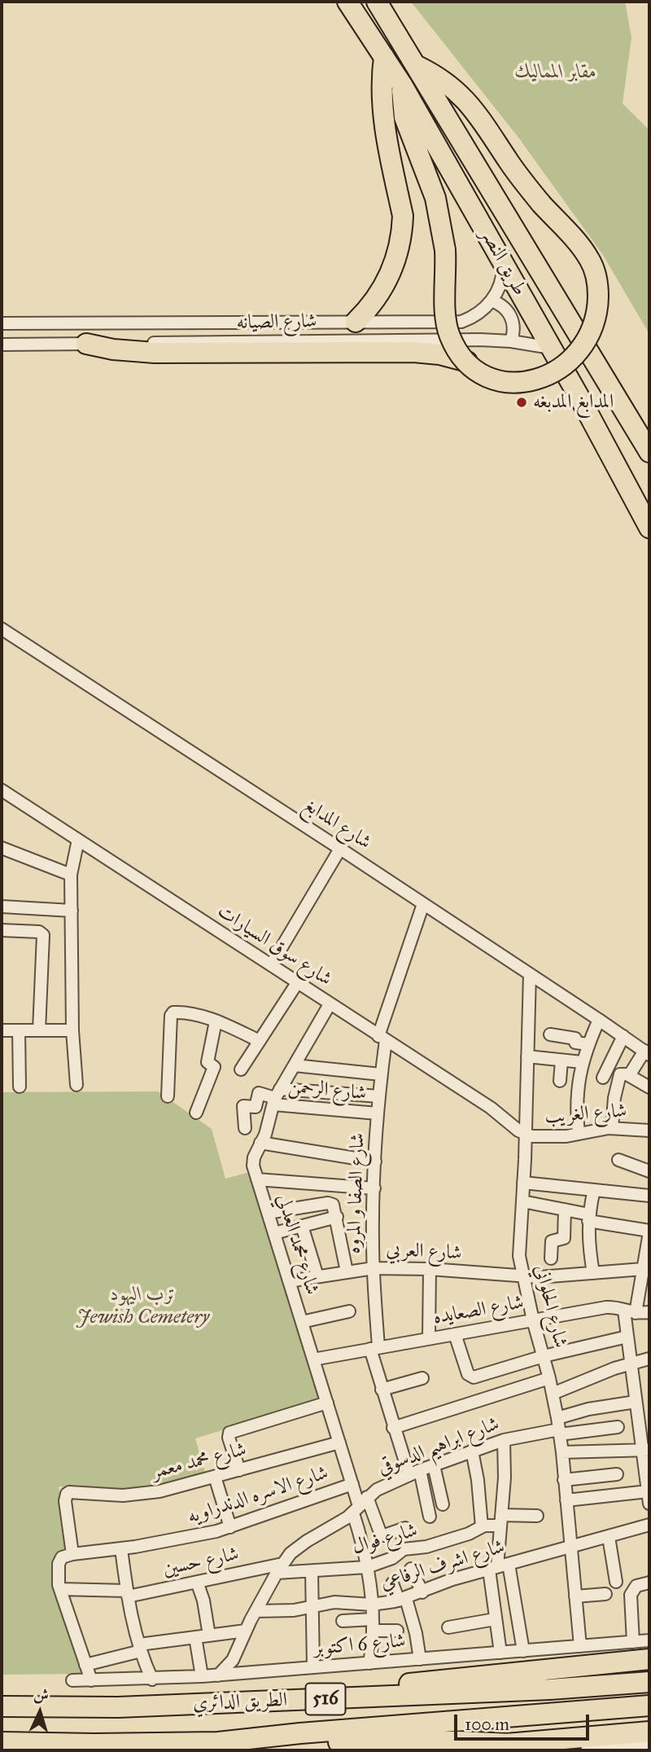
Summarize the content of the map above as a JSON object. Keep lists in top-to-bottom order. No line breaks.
{"streets":{"highway":["طريق النصر","516","الطريق الدائري"],"street":["شارع الصيانه","شارع المدابغ","شارع سوق السيارات","شارع الرحمن","شارع الغريب","شارع الصفا و المروه","شارع محمد العدلي","شارع العربي","شارع الحلواني","شارع الصعايده","شارع ابراهيم الدسوقي","شارع محمد معمر","شارع الاسره الدندراويه","شارع فوال","شارع حسين","شارع اشرف الرفاعي","شارع 6 اكتوبر"]},"crossings":[["طريق النصر","شارع الصيانه"],["شارع المدابغ","شارع الصفا و المروه"],["شارع المدابغ","شارع الحلواني"],["شارع سوق السيارات","شارع الغريب"],["شارع سوق السيارات","شارع الصفا و المروه"],["شارع سوق السيارات","شارع محمد العدلي"],["شارع سوق السيارات","شارع الحلواني"],["شارع الرحمن","شارع الصفا و المروه"],["شارع الرحمن","شارع محمد العدلي"],["شارع الغريب","شارع الحلواني"],["شارع الصفا و المروه","شارع العربي"],["شارع الصفا و المروه","شارع الصعايده"],["شارع الصفا و المروه","شارع ابراهيم الدسوقي"],["شارع محمد العدلي","شارع العربي"],["شارع محمد العدلي","شارع الصعايده"],["شارع محمد العدلي","شارع ابراهيم الدسوقي"],["شارع محمد العدلي","شارع محمد معمر"],["شارع محمد العدلي","شارع الاسره الدندراويه"],["شارع العربي","شارع الحلواني"],["شارع الحلواني","شارع الصعايده"],["شارع الحلواني","شارع ابراهيم الدسوقي"],["شارع الحلواني","شارع اشرف الرفاعي"],["شارع الحلواني","شارع 6 اكتوبر"],["شارع ابراهيم الدسوقي","شارع فوال"],["شارع ابراهيم الدسوقي","شارع حسين"],["شارع ابراهيم الدسوقي","شارع اشرف الرفاعي"],["شارع ابراهيم الدسوقي","شارع 6 اكتوبر"],["شارع محمد معمر","شارع الاسره الدندراويه"],["شارع فوال","شارع حسين"]],"parks":["مقابر المماليك","ترب اليهود Jewish Cemetery"],"places":["المدابغ المدبغه"],"scale_bar":"100 m","north":"top"}
